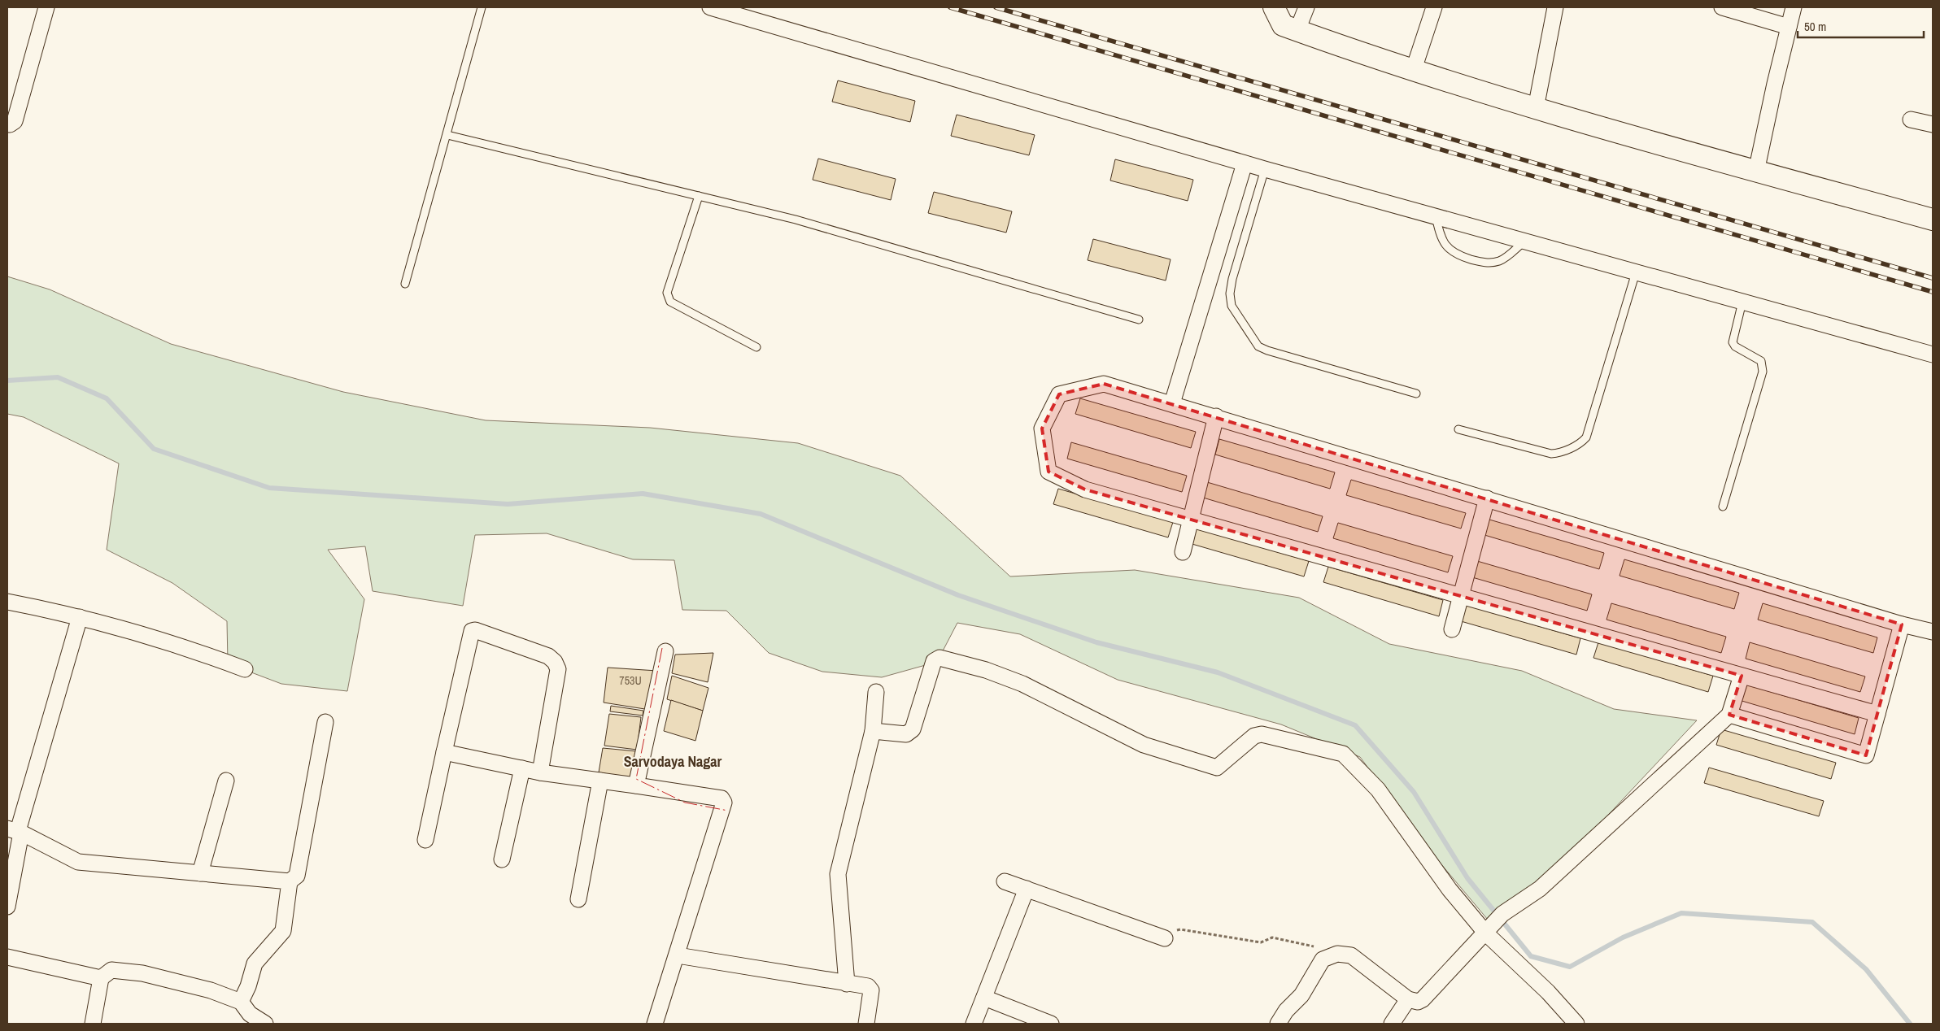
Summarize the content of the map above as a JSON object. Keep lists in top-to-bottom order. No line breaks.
{"districts":["Sarvodaya Nagar"],"house_numbers":["753U"],"scale_bar":"50 m"}
